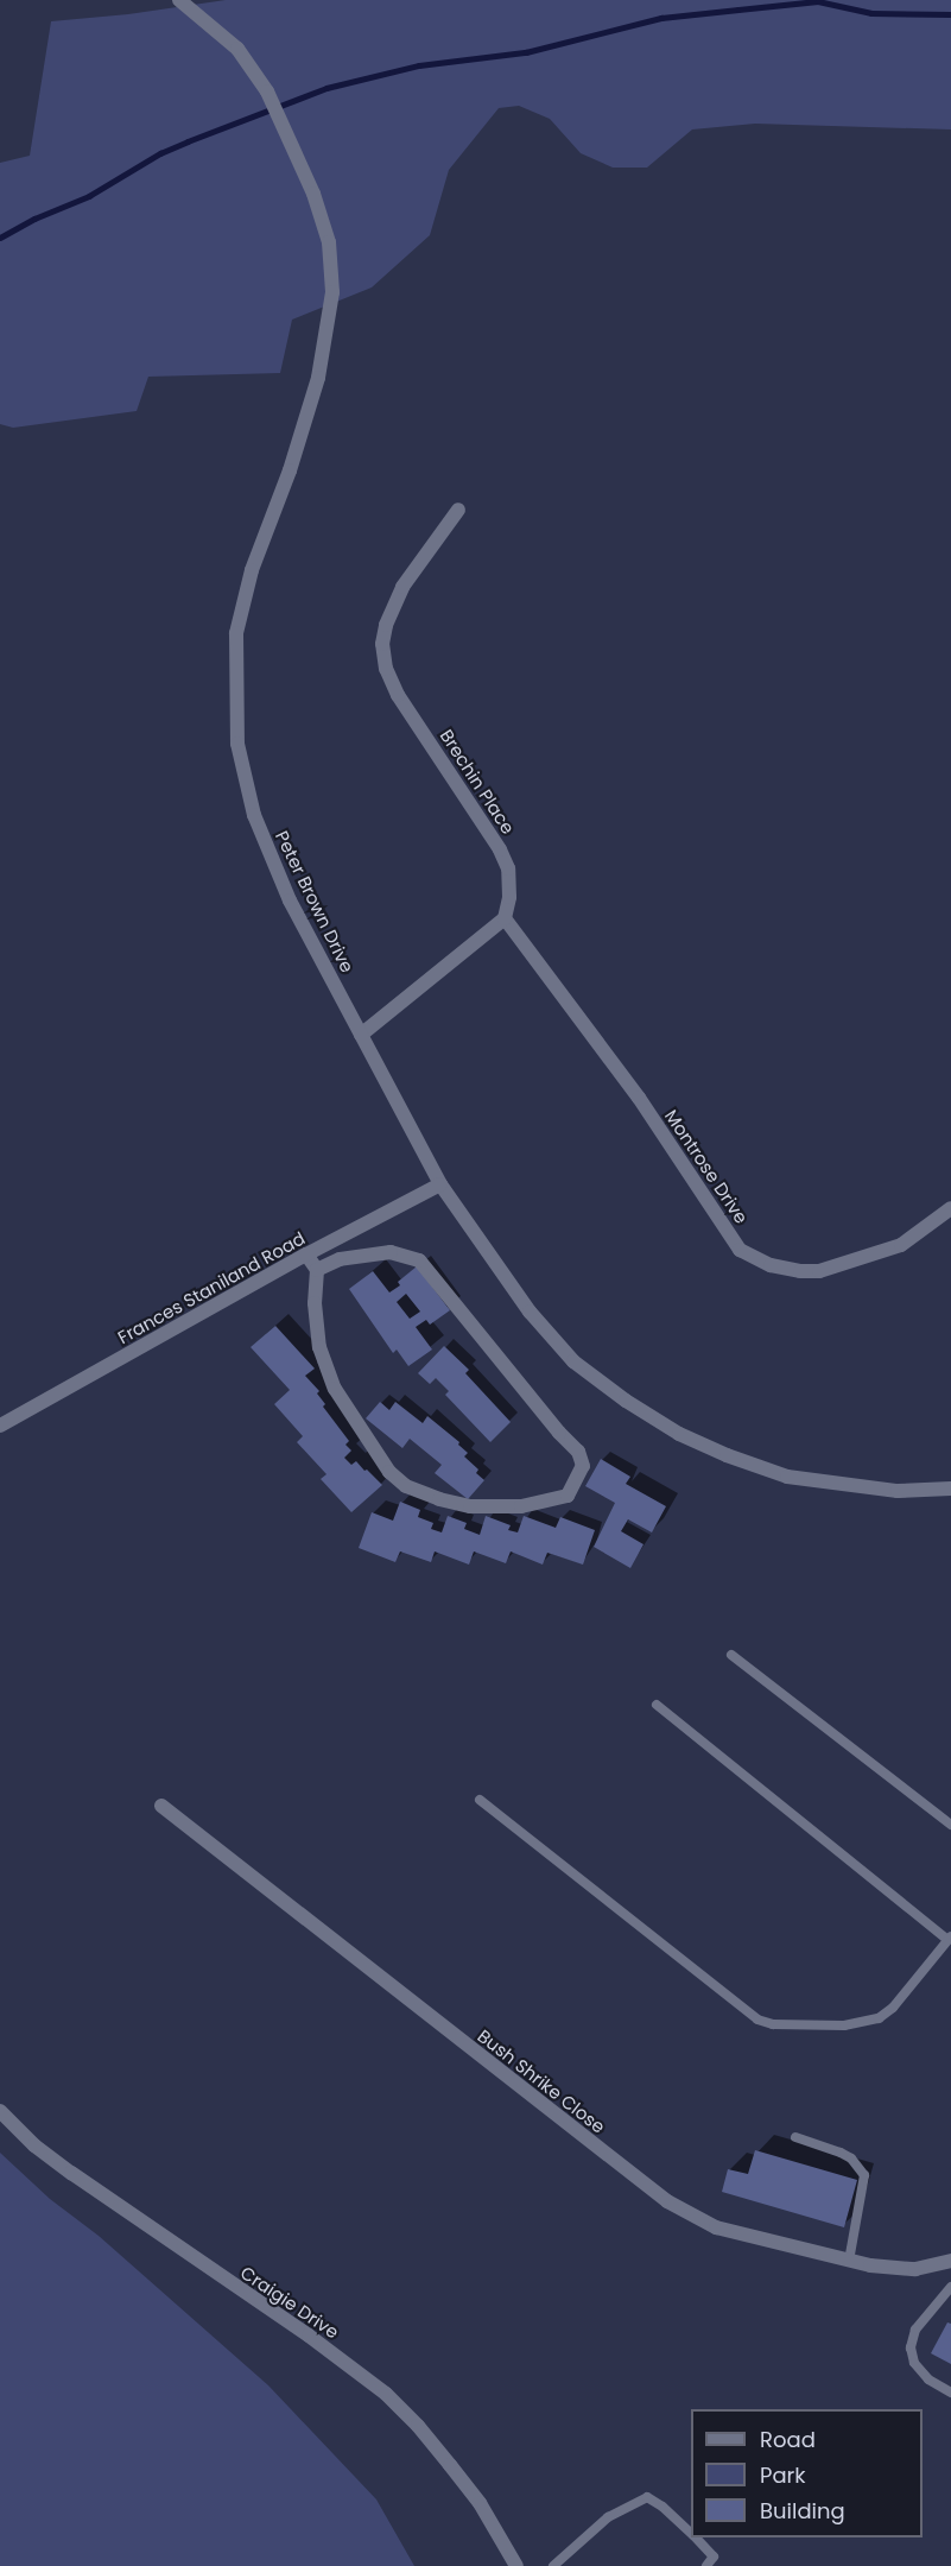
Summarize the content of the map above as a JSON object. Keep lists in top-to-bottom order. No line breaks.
{"streets":{"street":["Brechin Place","Peter Brown Drive","Montrose Drive","Frances Staniland Road","Bush Shrike Close","Craigie Drive"]},"crossings":[["Brechin Place","Montrose Drive"],["Peter Brown Drive","Frances Staniland Road"]],"legend":["Road","Park","Building"]}
